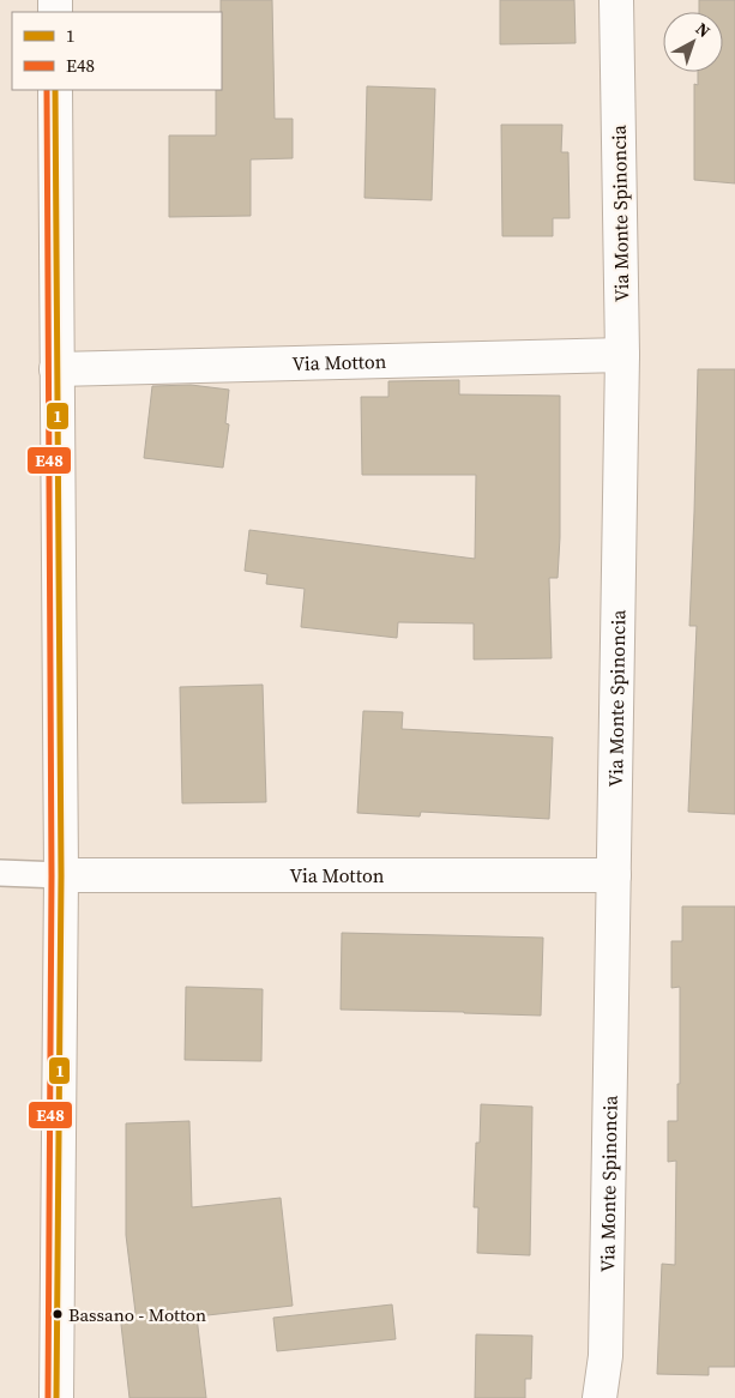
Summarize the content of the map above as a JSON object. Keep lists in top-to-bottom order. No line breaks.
{"streets":{"street":["Via Monte Spinoncia","Via Motton"]},"crossings":[["Via Monte Spinoncia","Via Motton"]],"places":["Bassano - Motton"],"lines":["transit line 1","transit line E48"],"legend":["1","E48"],"north":"top right"}
